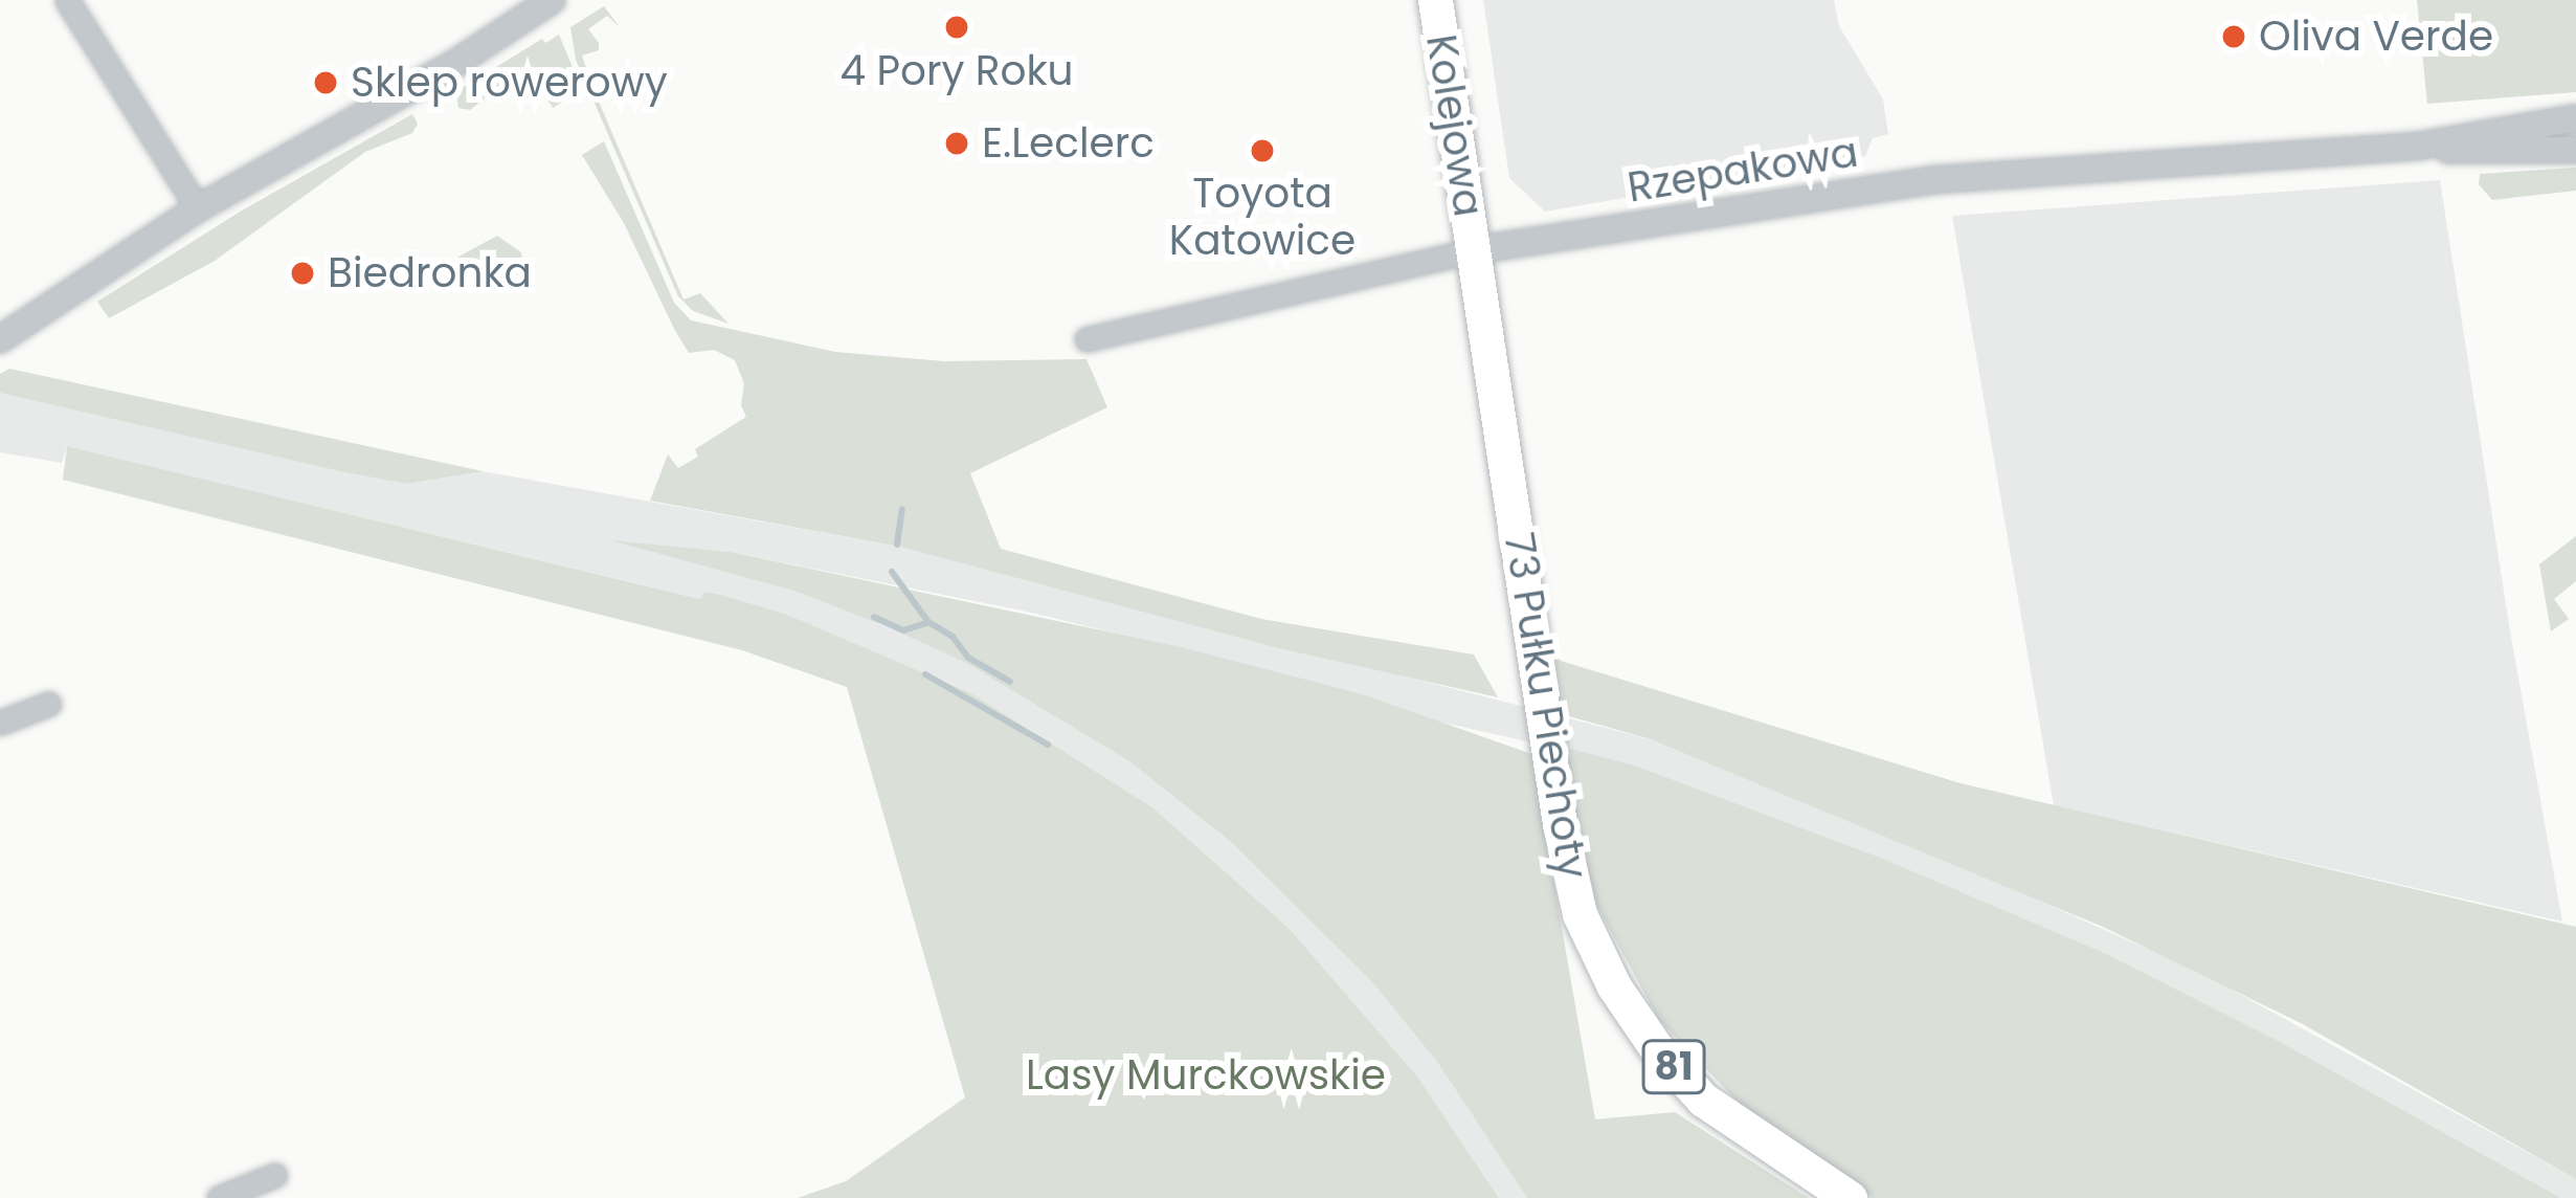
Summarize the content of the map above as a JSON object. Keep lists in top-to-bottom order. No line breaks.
{"streets":{"main road":["Kolejowa","73 Pułku Piechoty","81"],"street":["Rzepakowa"]},"crossings":[["Kolejowa","Rzepakowa"],["Kolejowa","73 Pułku Piechoty"],["Rzepakowa","73 Pułku Piechoty"]],"parks":["Lasy Murckowskie"],"places":["4 Pory Roku","Oliva Verde","Sklep rowerowy","E.Leclerc","Toyota Katowice","Biedronka"]}
